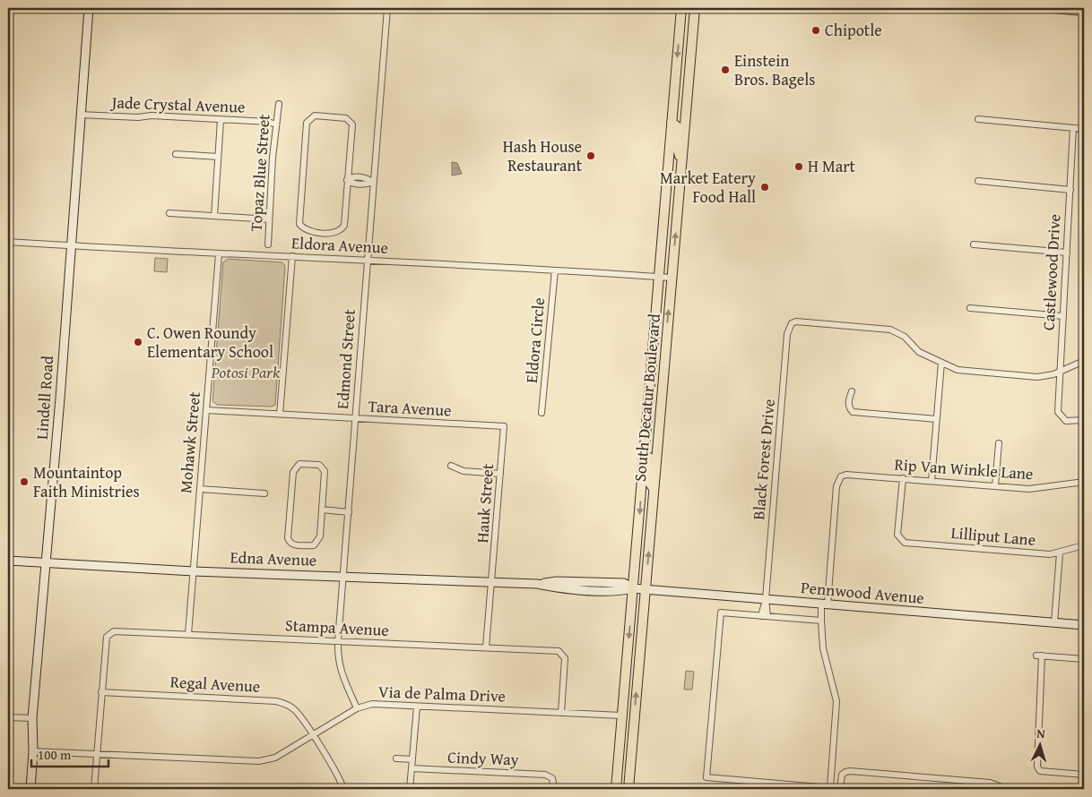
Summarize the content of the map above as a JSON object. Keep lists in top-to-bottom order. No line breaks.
{"streets":{"main road":["South Decatur Boulevard"],"street":["Jade Crystal Avenue","Topaz Blue Street","Eldora Avenue","Castlewood Drive","Eldora Circle","Edmond Street","Lindell Road","Tara Avenue","Mohawk Street","Black Forest Drive","Rip Van Winkle Lane","Hauk Street","Lilliput Lane","Edna Avenue","Pennwood Avenue","Stampa Avenue","Regal Avenue","Via de Palma Drive","Cindy Way"]},"crossings":[["Jade Crystal Avenue","Topaz Blue Street"],["Jade Crystal Avenue","Lindell Road"],["Eldora Avenue","Eldora Circle"],["Eldora Avenue","Edmond Street"],["Eldora Avenue","Lindell Road"],["Eldora Avenue","South Decatur Boulevard"],["Eldora Avenue","Mohawk Street"],["Edmond Street","Tara Avenue"],["Edmond Street","Edna Avenue"],["Edmond Street","Stampa Avenue"],["Edmond Street","Via de Palma Drive"],["Lindell Road","Edna Avenue"],["Lindell Road","Via de Palma Drive"],["South Decatur Boulevard","Edna Avenue"],["South Decatur Boulevard","Pennwood Avenue"],["South Decatur Boulevard","Via de Palma Drive"],["Tara Avenue","Mohawk Street"],["Tara Avenue","Hauk Street"],["Mohawk Street","Edna Avenue"],["Mohawk Street","Stampa Avenue"],["Black Forest Drive","Pennwood Avenue"],["Rip Van Winkle Lane","Lilliput Lane"],["Rip Van Winkle Lane","Pennwood Avenue"],["Hauk Street","Edna Avenue"],["Hauk Street","Stampa Avenue"],["Edna Avenue","Pennwood Avenue"],["Stampa Avenue","Regal Avenue"],["Stampa Avenue","Via de Palma Drive"],["Regal Avenue","Via de Palma Drive"]],"parks":["Potosi Park"],"places":["Chipotle","Einstein Bros. Bagels","Hash House Restaurant","H Mart","Market Eatery Food Hall","C. Owen Roundy Elementary School","Mountaintop Faith Ministries"],"scale_bar":"100 m","north":"top"}
